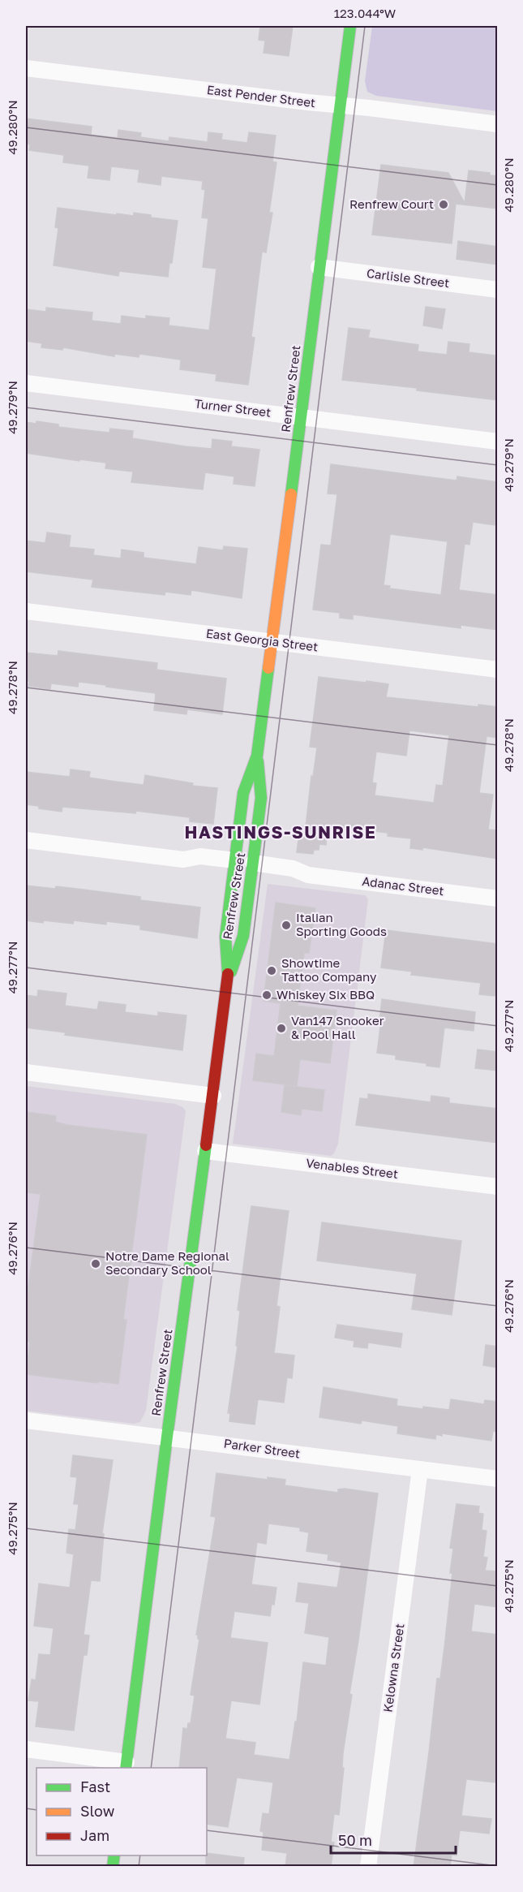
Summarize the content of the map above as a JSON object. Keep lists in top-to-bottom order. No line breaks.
{"streets":{"street":["East Pender Street","Carlisle Street","Renfrew Street","Turner Street","East Georgia Street","Adanac Street","Venables Street","Parker Street","Kelowna Street"]},"crossings":[["East Pender Street","Renfrew Street"],["Carlisle Street","Renfrew Street"],["Renfrew Street","Turner Street"],["Renfrew Street","East Georgia Street"],["Renfrew Street","Adanac Street"],["Renfrew Street","Venables Street"],["Renfrew Street","Parker Street"],["Parker Street","Kelowna Street"]],"districts":["HASTINGS-SUNRISE"],"places":["Renfrew Court","Italian Sporting Goods","Showtime Tattoo Company","Whiskey Six BBQ","Van147 Snooker & Pool Hall","Notre Dame Regional Secondary School"],"legend":["Fast","Slow","Jam"],"scale_bar":"50 m","coordinates":["123.044°W","49.280°N","49.279°N","49.278°N","49.277°N","49.276°N","49.275°N"]}
